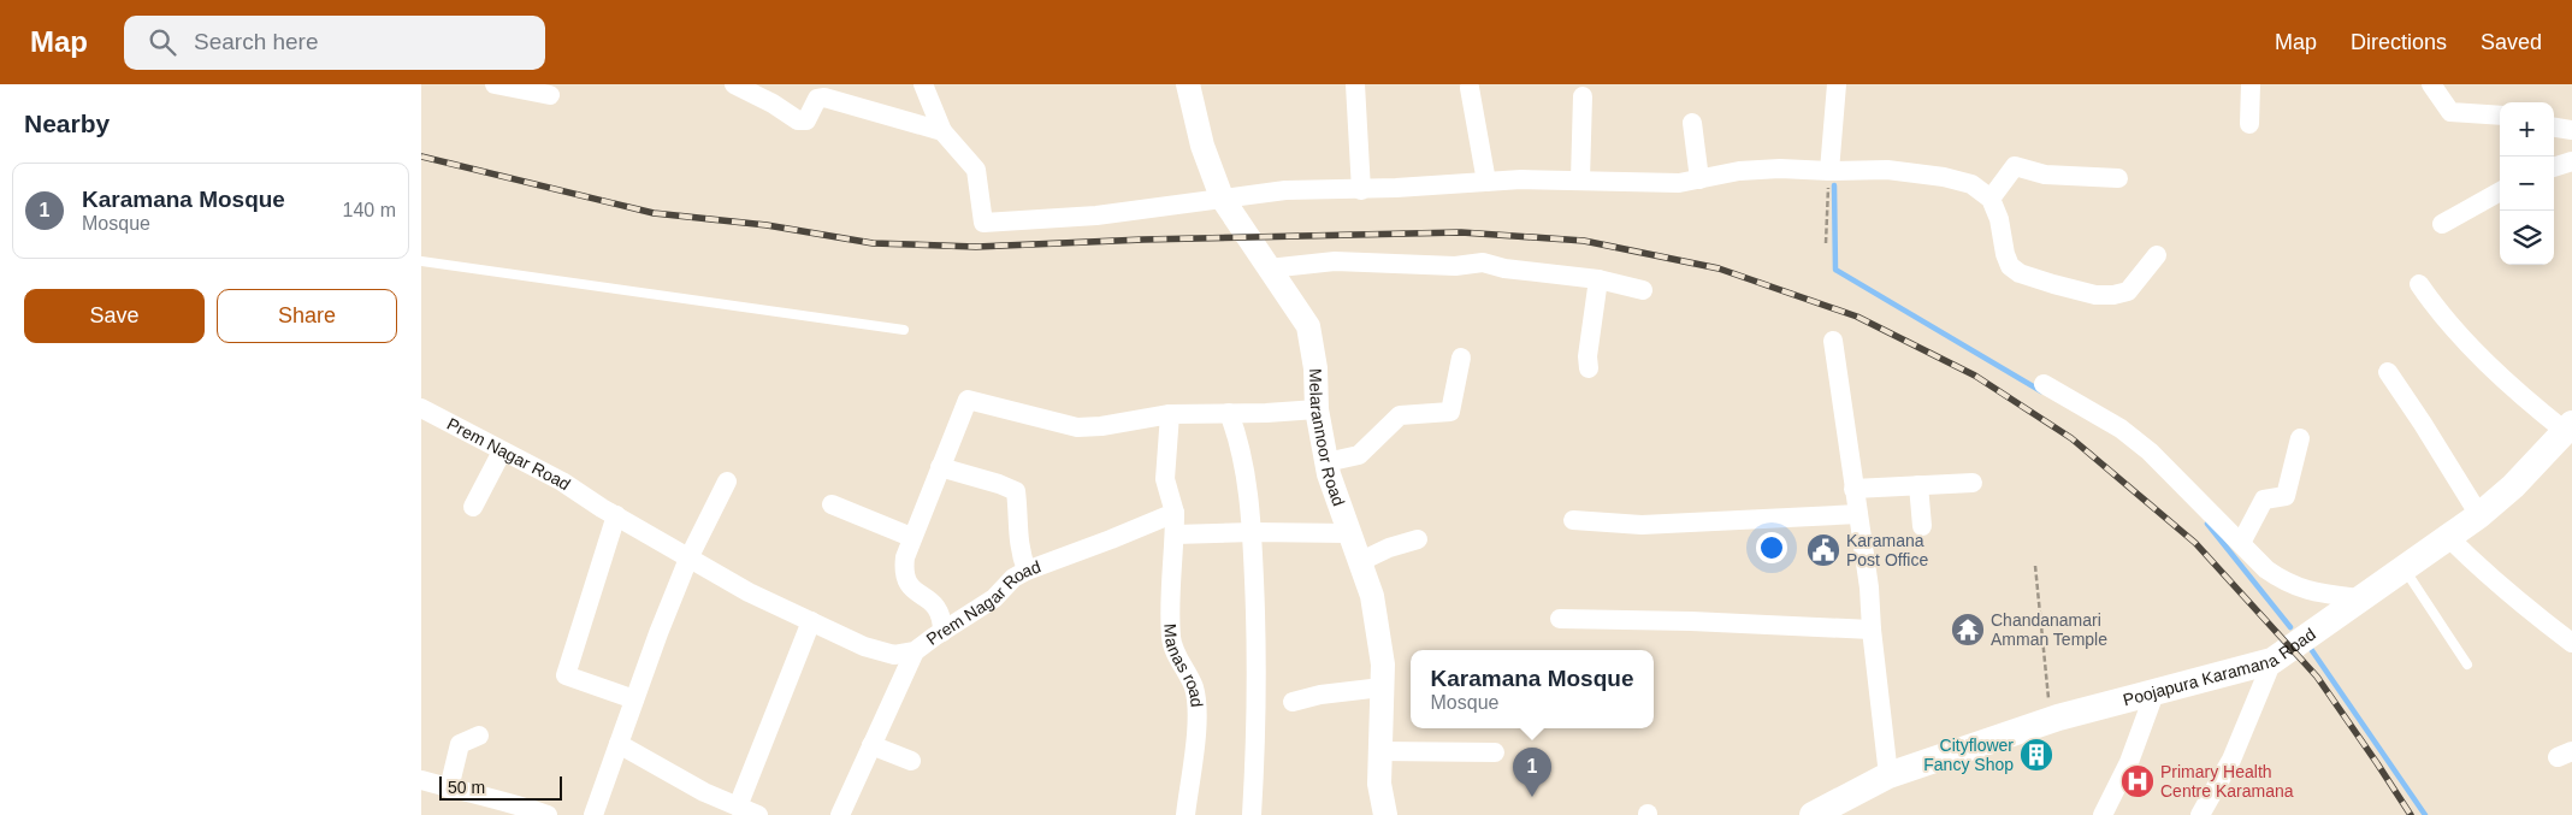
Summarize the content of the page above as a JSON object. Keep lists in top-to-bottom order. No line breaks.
{"streets":{"main road":["Poojapura Karamana Road"],"street":["Melarannoor Road","Prem Nagar Road","Manas road"]},"crossings":[["Prem Nagar Road","Manas road"]],"places":{"public building":["Karamana Post Office"],"temple":["Chandanamari Amman Temple"],"building":["Cityflower Fancy Shop"],"hospital":["Primary Health Centre Karamana"]},"scale_bar":"50 m","page":{"header":"Map","search":"Search here","nav":["Map","Directions","Saved"],"heading":"Nearby","map_buttons":["+","−"],"list":[{"mark":"1","name":"Karamana Mosque","note":"Mosque","value":"140 m"}],"buttons":["Save","Share"],"popup":["Karamana Mosque","Mosque"],"pins":"1","scale":"50 m"}}
